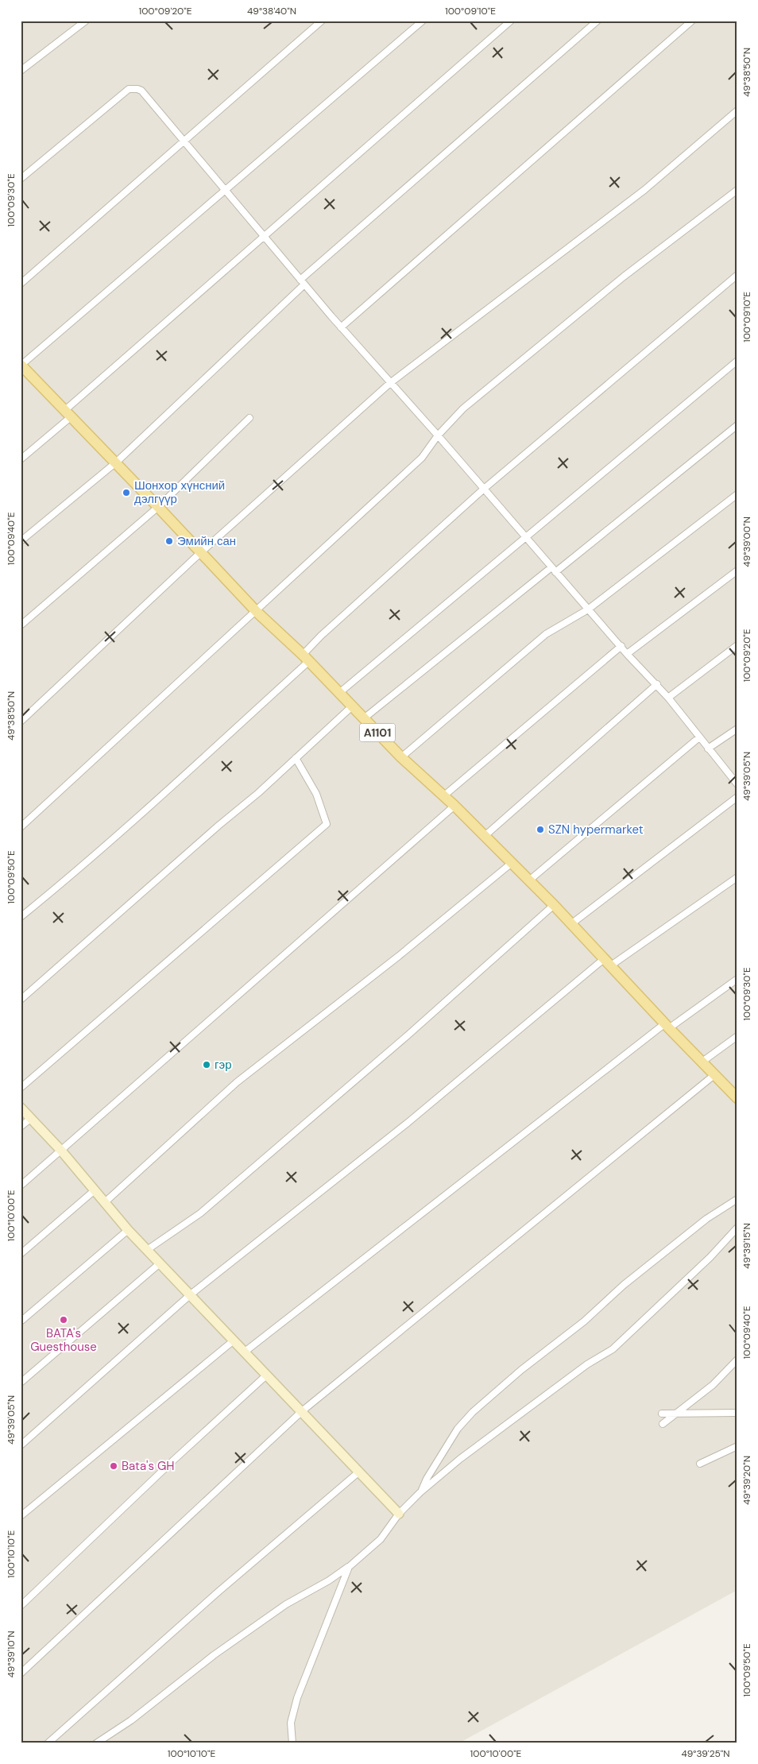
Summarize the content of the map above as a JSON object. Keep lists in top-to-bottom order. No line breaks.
{"streets":{"main road":["A1101"]},"places":["Шонхор хүнсний дэлгүүр","Эмийн сан","SZN hypermarket","гэр","BATA's Guesthouse","Bata's GH"],"coordinates":["100°09'20\"E","49°38'40\"N","100°09'10\"E","49°38'50\"N","100°09'30\"E","100°09'40\"E","49°39'00\"N","49°39'05\"N","100°09'50\"E","100°10'00\"E","49°39'15\"N","49°39'20\"N","100°10'10\"E","49°39'10\"N","49°39'25\"N"]}
